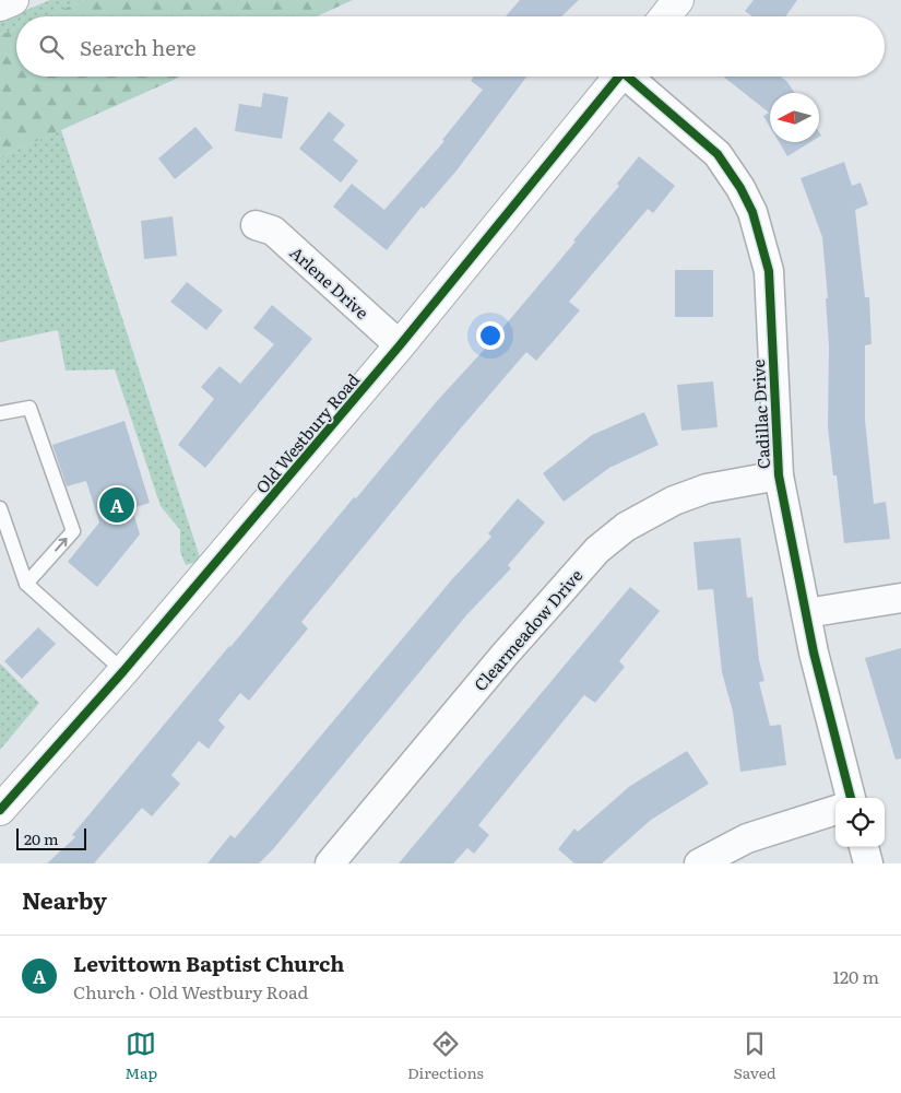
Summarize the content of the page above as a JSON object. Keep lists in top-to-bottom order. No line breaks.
{"streets":{"main road":["Old Westbury Road"],"street":["Arlene Drive","Cadillac Drive","Clearmeadow Drive"]},"crossings":[["Arlene Drive","Old Westbury Road"],["Cadillac Drive","Clearmeadow Drive"]],"scale_bar":"20 m","north":"left","page":{"search":"Search here","pins":"A","scale":"20 m","heading":"Nearby","list":[{"mark":"A","name":"Levittown Baptist Church","note":"Church · Old Westbury Road","value":"120 m"}],"nav":["Map","Directions","Saved"]}}
